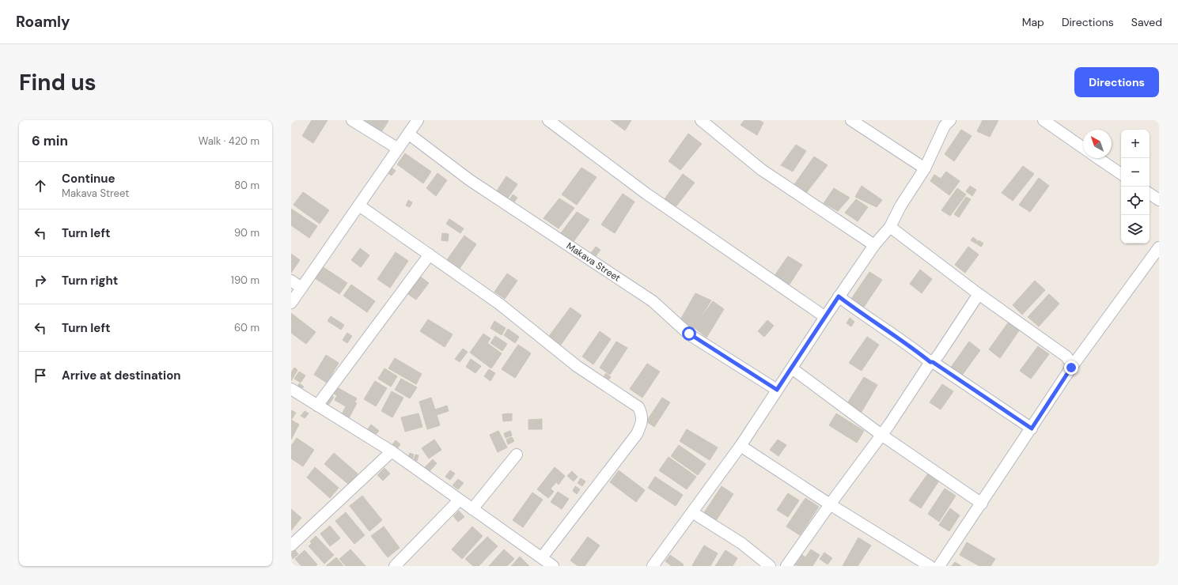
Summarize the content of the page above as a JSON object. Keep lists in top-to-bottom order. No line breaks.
{"streets":{"street":["Makava Street"]},"north":"top left","page":{"header":"Roamly","nav":["Map","Directions","Saved"],"buttons":"Directions","title":"Find us","heading":["6 min","Walk · 420 m"],"map_buttons":["+","−"],"list":[["Continue","Makava Street","80 m"],["Turn left","90 m"],["Turn right","190 m"],["Turn left","60 m"],"Arrive at destination"]}}
